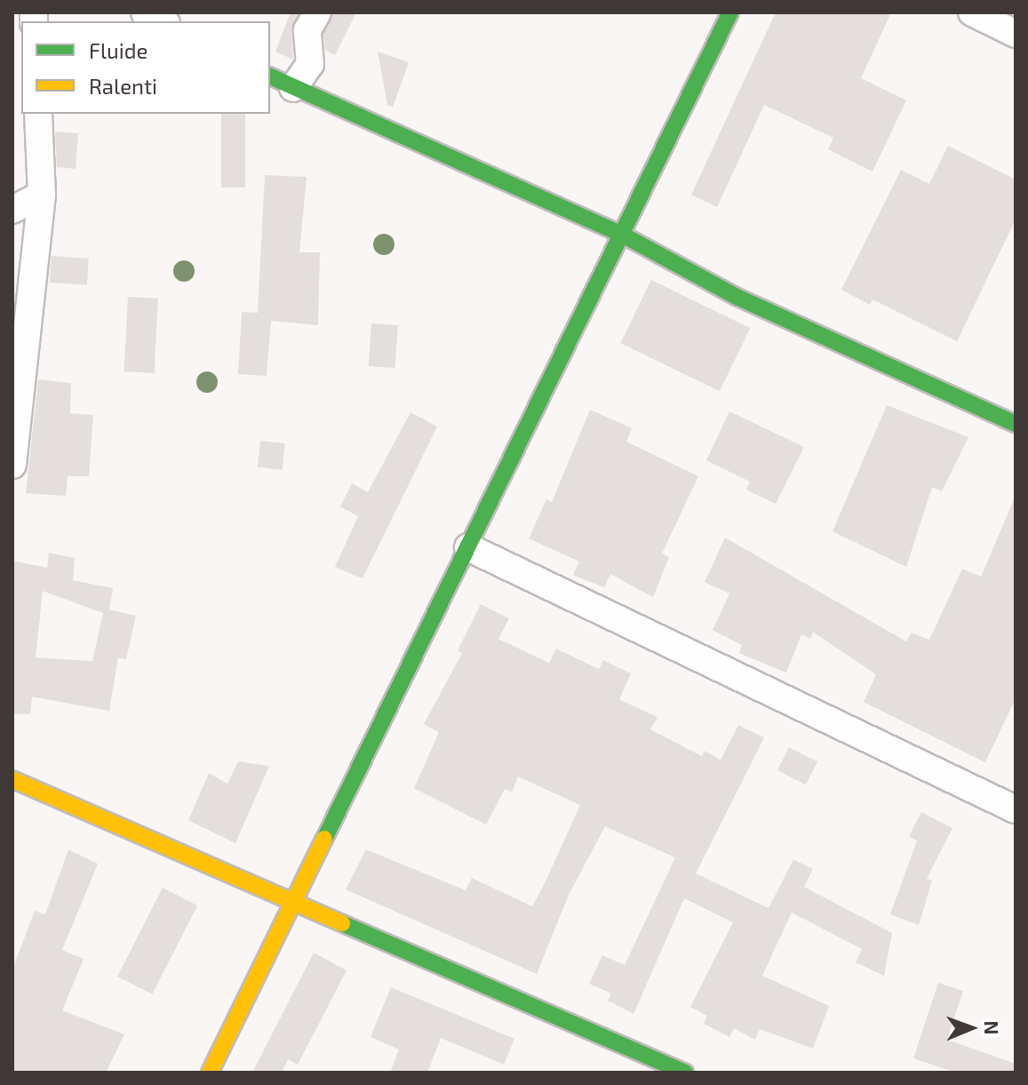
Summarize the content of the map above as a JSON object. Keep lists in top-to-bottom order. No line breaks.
{"legend":["Fluide","Ralenti"],"north":"right"}
